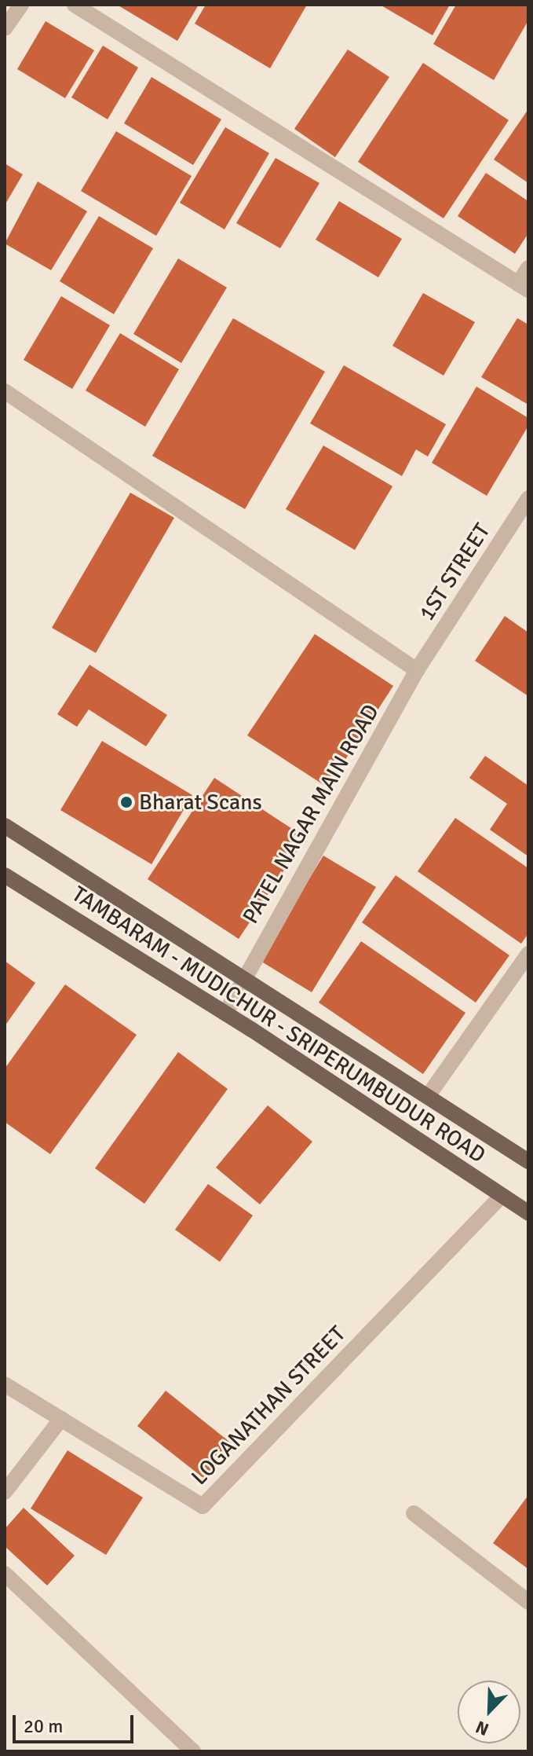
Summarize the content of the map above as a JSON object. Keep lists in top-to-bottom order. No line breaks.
{"streets":{"main road":["TAMBARAM - MUDICHUR - SRIPERUMBUDUR ROAD"],"street":["1ST STREET","PATEL NAGAR MAIN ROAD","LOGANATHAN STREET"]},"crossings":[["1ST STREET","PATEL NAGAR MAIN ROAD"],["PATEL NAGAR MAIN ROAD","TAMBARAM - MUDICHUR - SRIPERUMBUDUR ROAD"],["TAMBARAM - MUDICHUR - SRIPERUMBUDUR ROAD","LOGANATHAN STREET"]],"places":["Bharat Scans"],"scale_bar":"20 m","north":"bottom left"}
